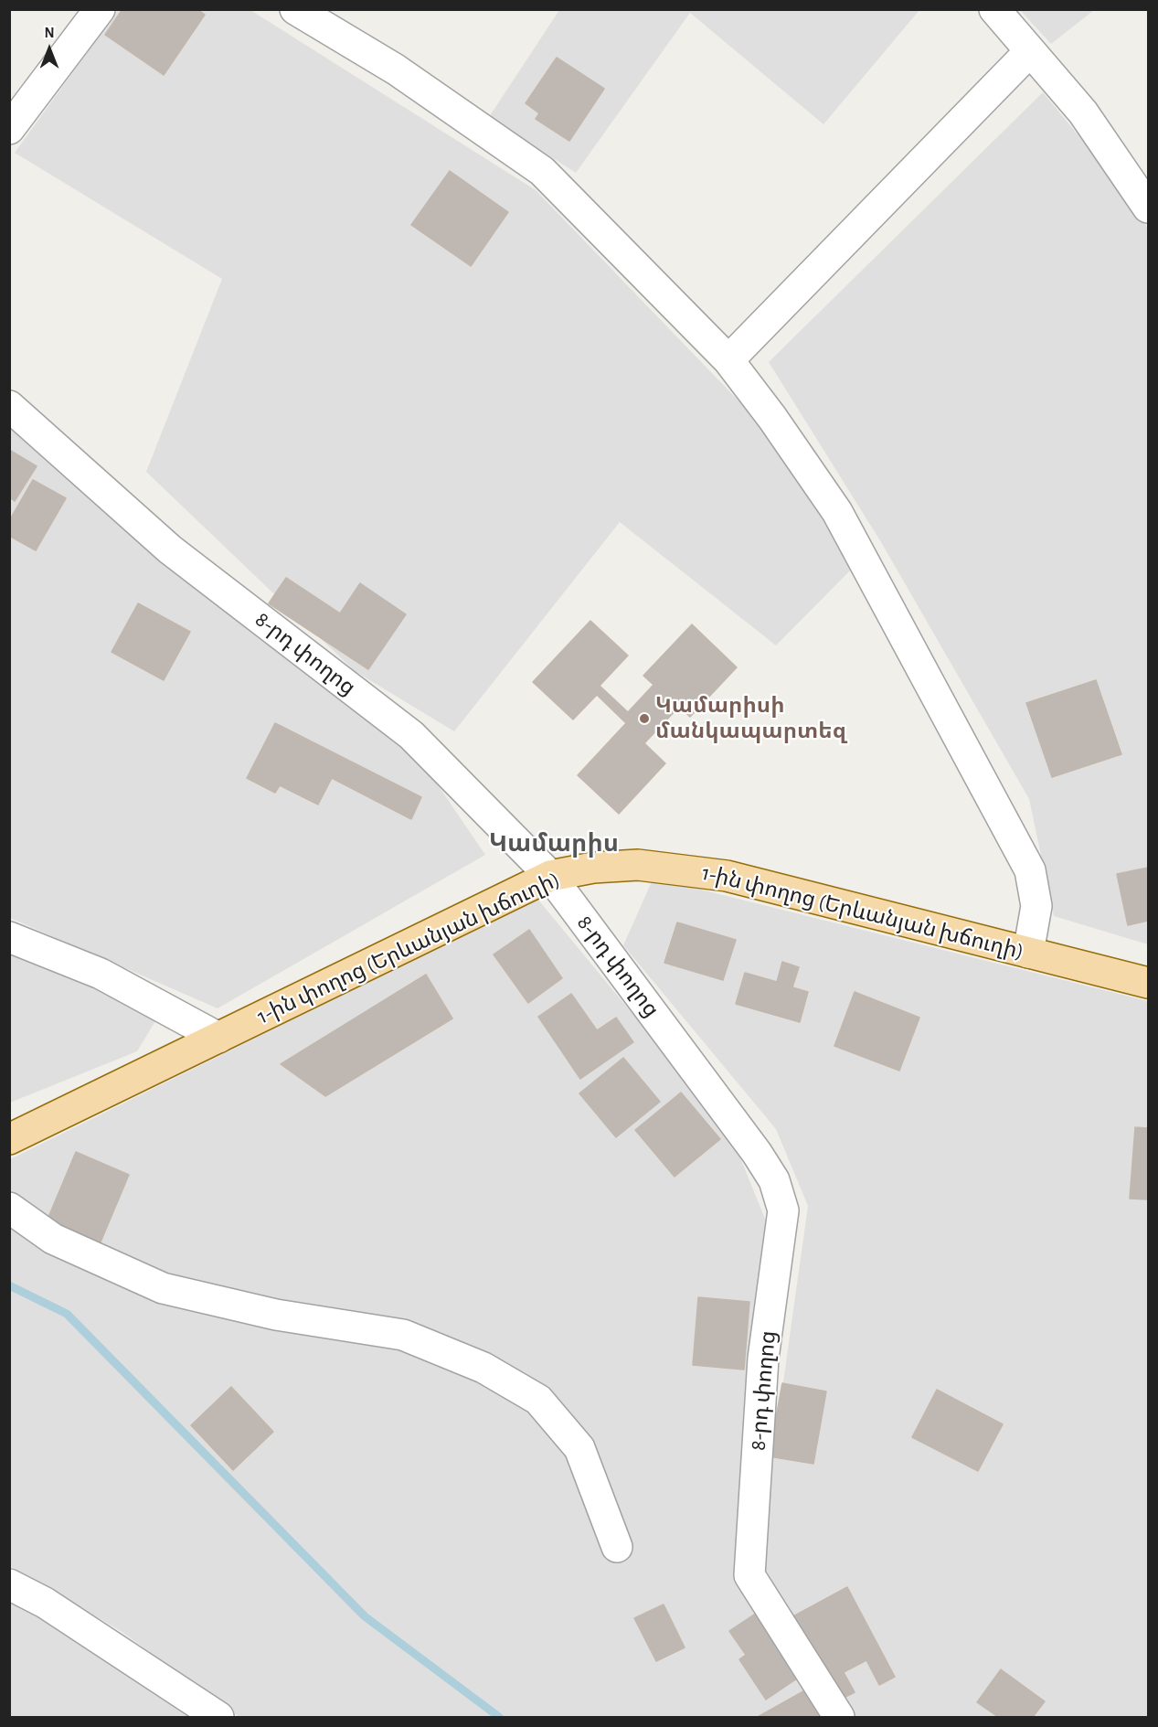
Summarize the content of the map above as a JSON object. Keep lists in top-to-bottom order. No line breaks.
{"streets":{"main road":["1-ին փողոց (Երևանյան խճուղի)"],"street":["8-րդ փողոց"]},"crossings":[["8-րդ փողոց","1-ին փողոց (Երևանյան խճուղի)"]],"districts":["Կամարիս"],"places":["Կամարիսի մանկապարտեզ"],"north":"top"}
